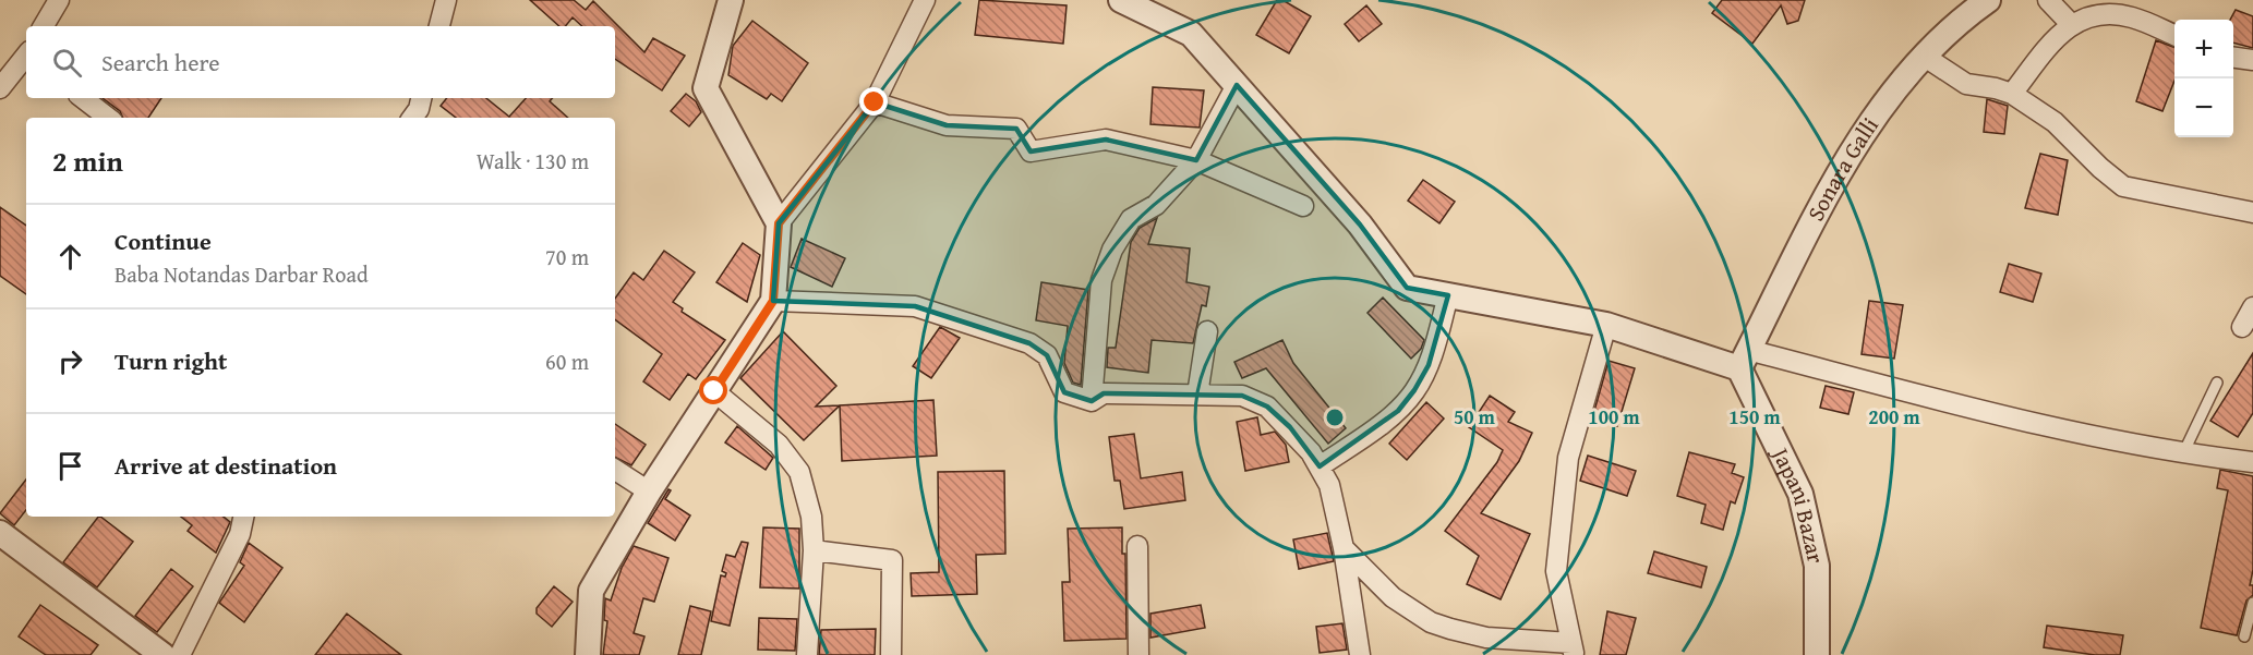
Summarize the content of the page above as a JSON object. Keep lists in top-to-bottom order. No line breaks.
{"streets":{"street":["Sonara Galli","Japani Bazar"]},"crossings":[["Sonara Galli","Japani Bazar"]],"page":{"map_buttons":["+","−"],"search":"Search here","heading":["2 min","Walk · 130 m"],"list":[["Continue","Baba Notandas Darbar Road","70 m"],["Turn right","60 m"],"Arrive at destination"]},"rings":["50 m","100 m","150 m","200 m"]}
